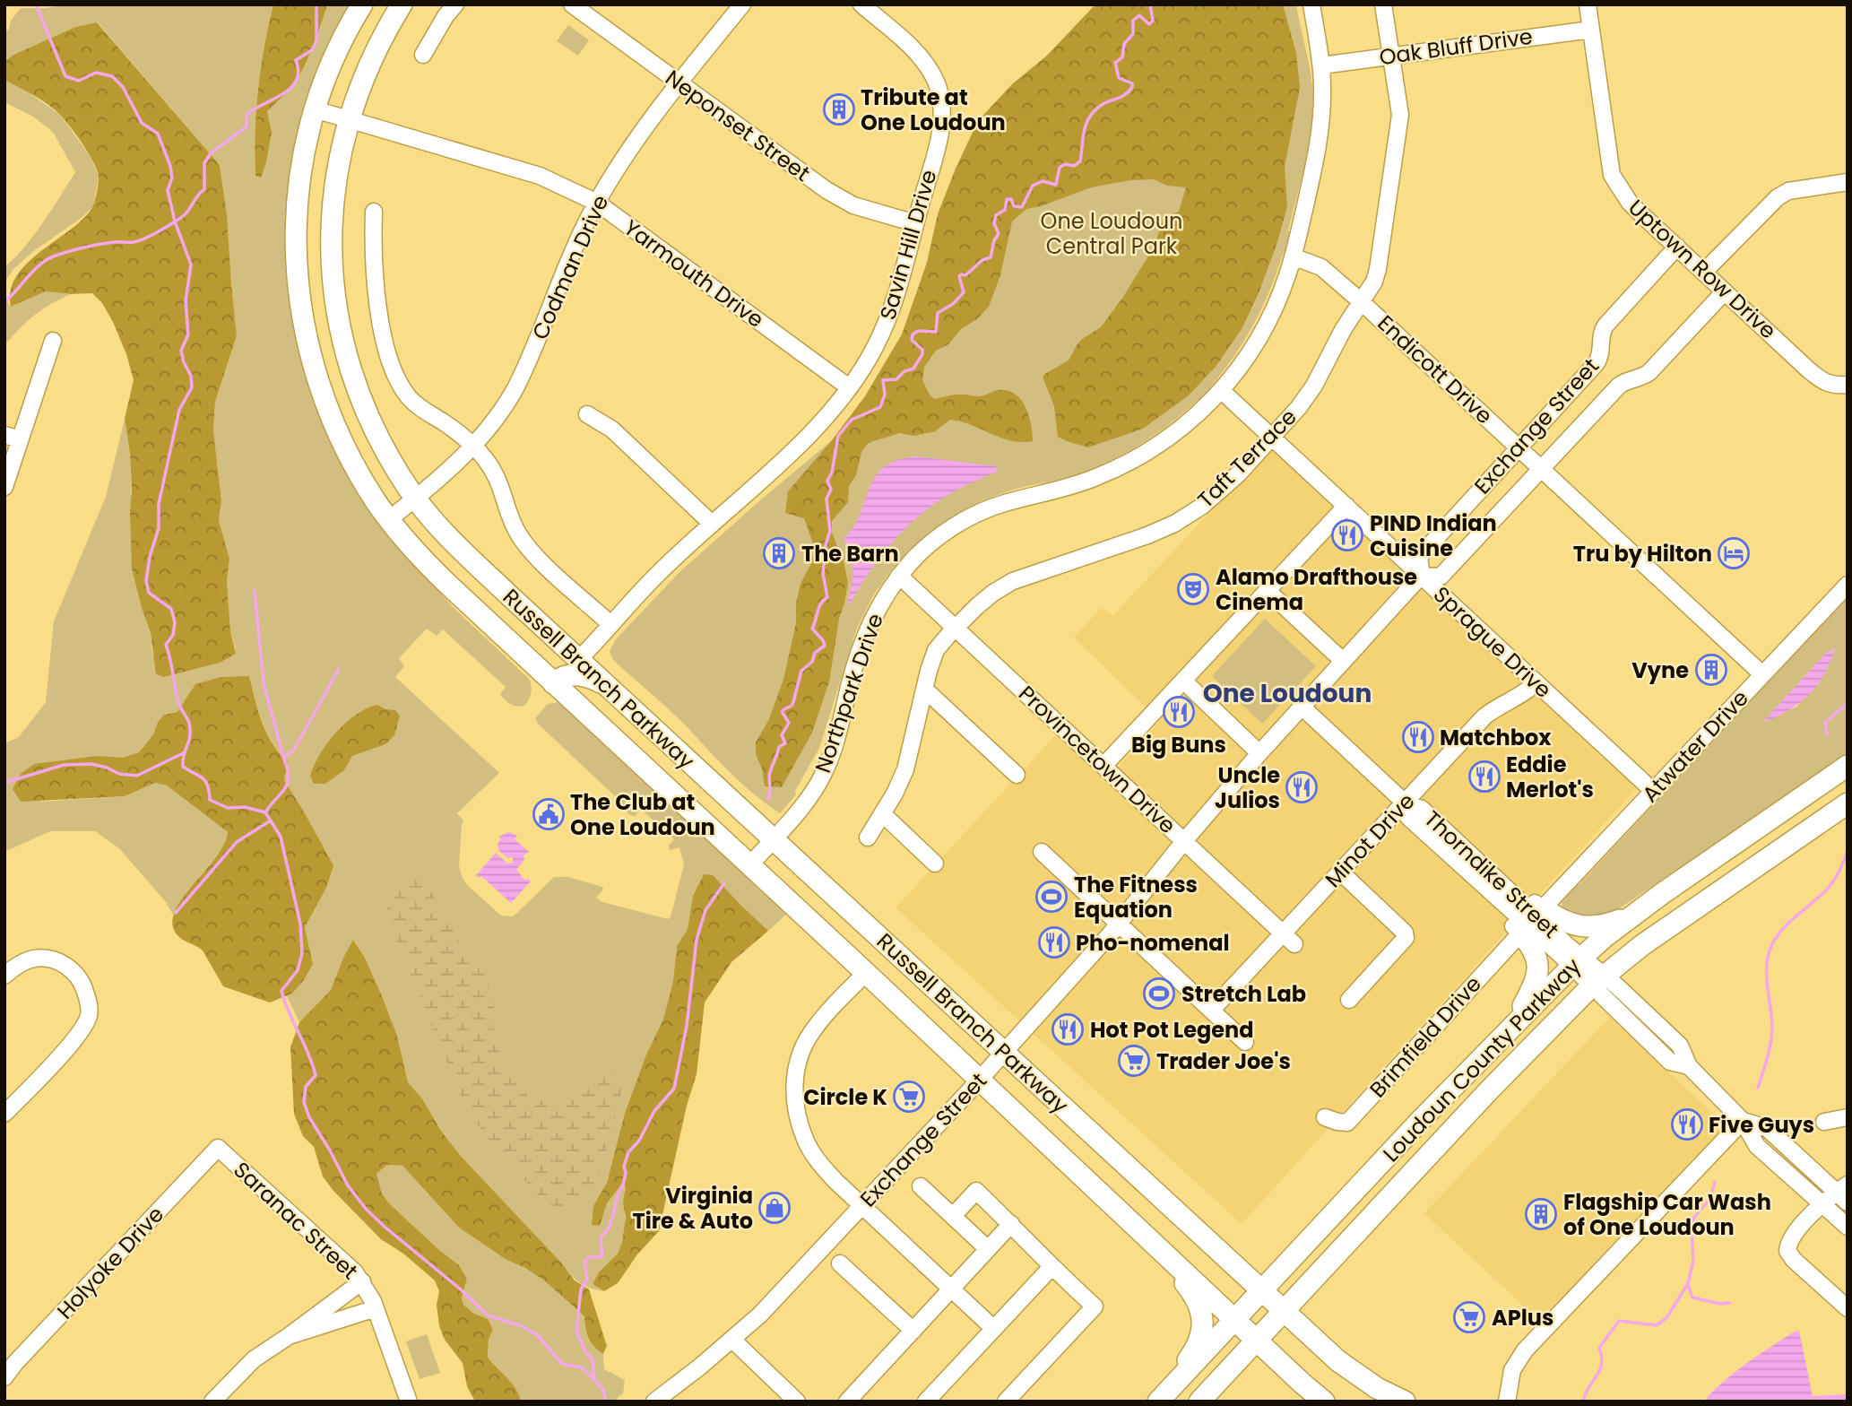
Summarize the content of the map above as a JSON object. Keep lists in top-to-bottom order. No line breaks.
{"streets":{"main road":["Russell Branch Parkway","Loudoun County Parkway"],"street":["Oak Bluff Drive","Neponset Street","Savin Hill Drive","Codman Drive","Uptown Row Drive","Yarmouth Drive","Endicott Drive","Exchange Street","Taft Terrace","Sprague Drive","Northpark Drive","Atwater Drive","Provincetown Drive","Minot Drive","Thorndike Street","Brimfield Drive","Saranac Street","Holyoke Drive"]},"crossings":[["Oak Bluff Drive","Uptown Row Drive"],["Oak Bluff Drive","Taft Terrace"],["Oak Bluff Drive","Northpark Drive"],["Neponset Street","Savin Hill Drive"],["Neponset Street","Codman Drive"],["Savin Hill Drive","Yarmouth Drive"],["Savin Hill Drive","Russell Branch Parkway"],["Codman Drive","Yarmouth Drive"],["Codman Drive","Russell Branch Parkway"],["Uptown Row Drive","Exchange Street"],["Yarmouth Drive","Russell Branch Parkway"],["Endicott Drive","Exchange Street"],["Endicott Drive","Taft Terrace"],["Endicott Drive","Northpark Drive"],["Endicott Drive","Atwater Drive"],["Exchange Street","Sprague Drive"],["Exchange Street","Russell Branch Parkway"],["Exchange Street","Provincetown Drive"],["Exchange Street","Thorndike Street"],["Taft Terrace","Sprague Drive"],["Taft Terrace","Provincetown Drive"],["Sprague Drive","Northpark Drive"],["Sprague Drive","Atwater Drive"],["Sprague Drive","Minot Drive"],["Russell Branch Parkway","Northpark Drive"],["Russell Branch Parkway","Loudoun County Parkway"],["Northpark Drive","Provincetown Drive"],["Provincetown Drive","Minot Drive"],["Minot Drive","Thorndike Street"],["Thorndike Street","Loudoun County Parkway"],["Saranac Street","Holyoke Drive"]],"districts":["One Loudoun"],"parks":["One Loudoun Central Park"],"places":{"building":["Tribute at One Loudoun","The Barn","Vyne","Flagship Car Wash of One Loudoun"],"restaurant":["PIND Indian Cuisine","Big Buns","Matchbox","Eddie Merlot's","Uncle Julios","Pho-nomenal","Hot Pot Legend","Five Guys"],"hotel":["Tru by Hilton"],"theatre":["Alamo Drafthouse Cinema"],"public building":["The Club at One Loudoun"],"sports":["The Fitness Equation","Stretch Lab"],"supermarket":["Trader Joe's","Circle K","APlus"],"shop":["Virginia Tire & Auto"]}}
